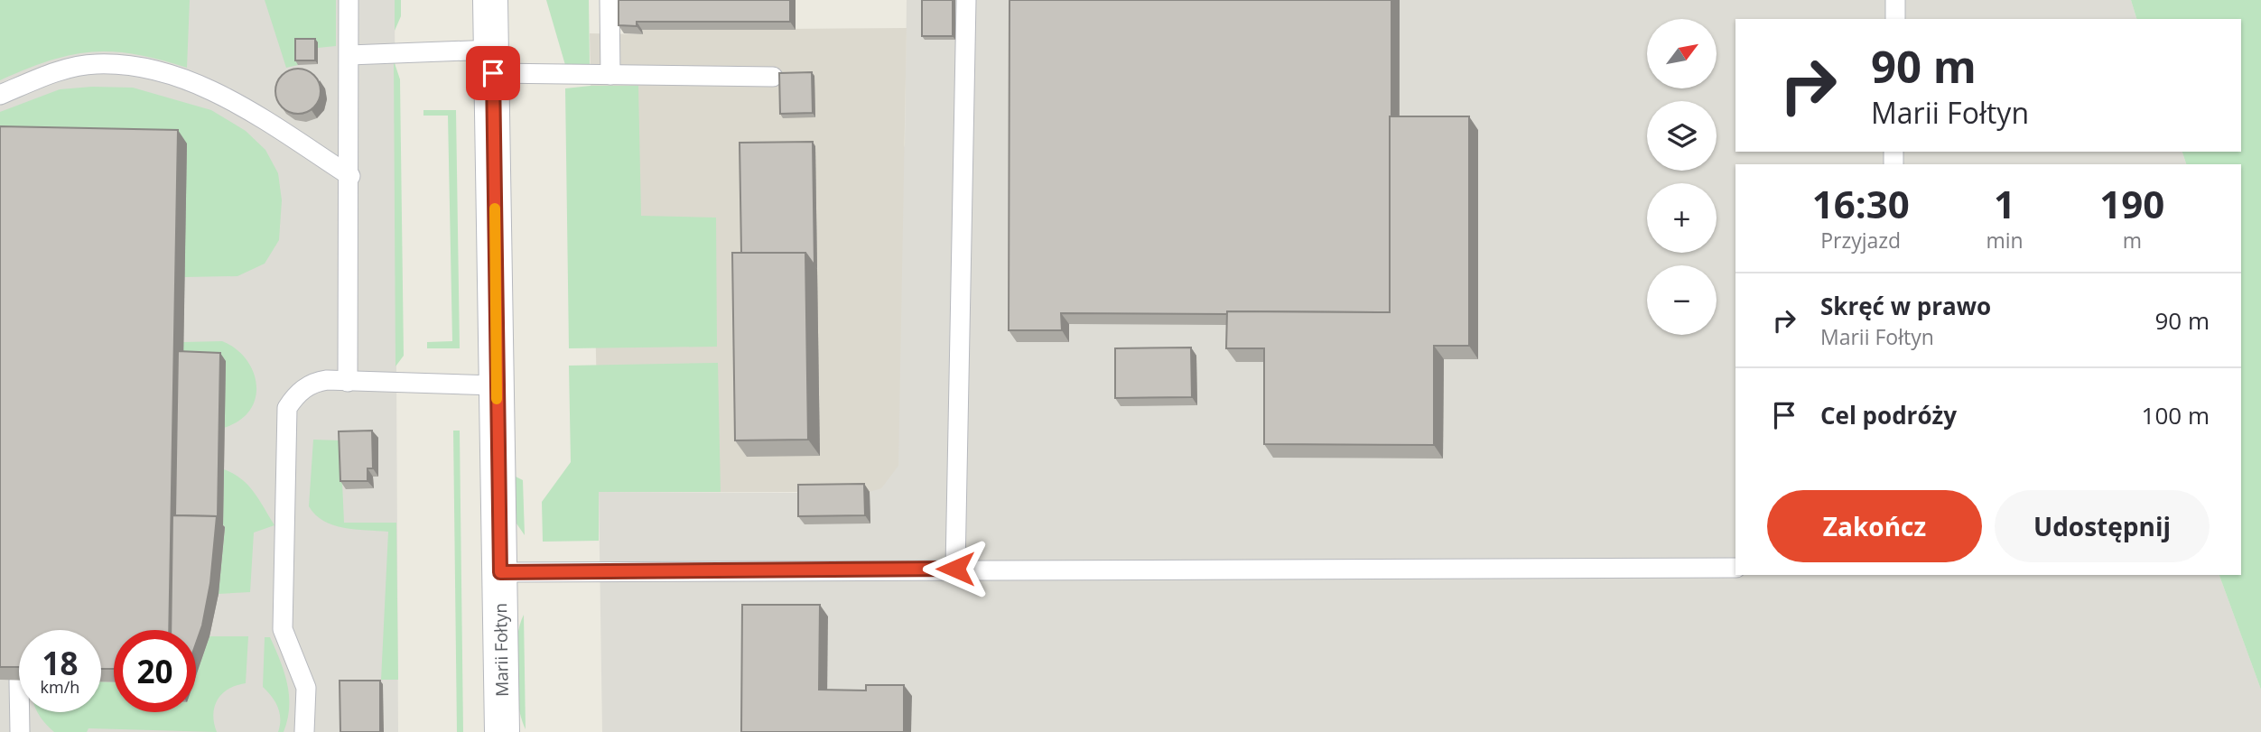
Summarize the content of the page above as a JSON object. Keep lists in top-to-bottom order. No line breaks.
{"streets":{"street":["Marii Fołtyn"]},"north":"top right","page":{"map_buttons":["+","−"],"turn":["90 m","Marii Fołtyn"],"eta":["16:30","Przyjazd","1","min","190","m"],"list":[{"name":"Skręć w prawo","note":"Marii Fołtyn","value":"90 m"},{"name":"Cel podróży","value":"100 m"}],"buttons":["Zakończ","Udostępnij"],"speed":"18 km/h","limit":"20"}}
